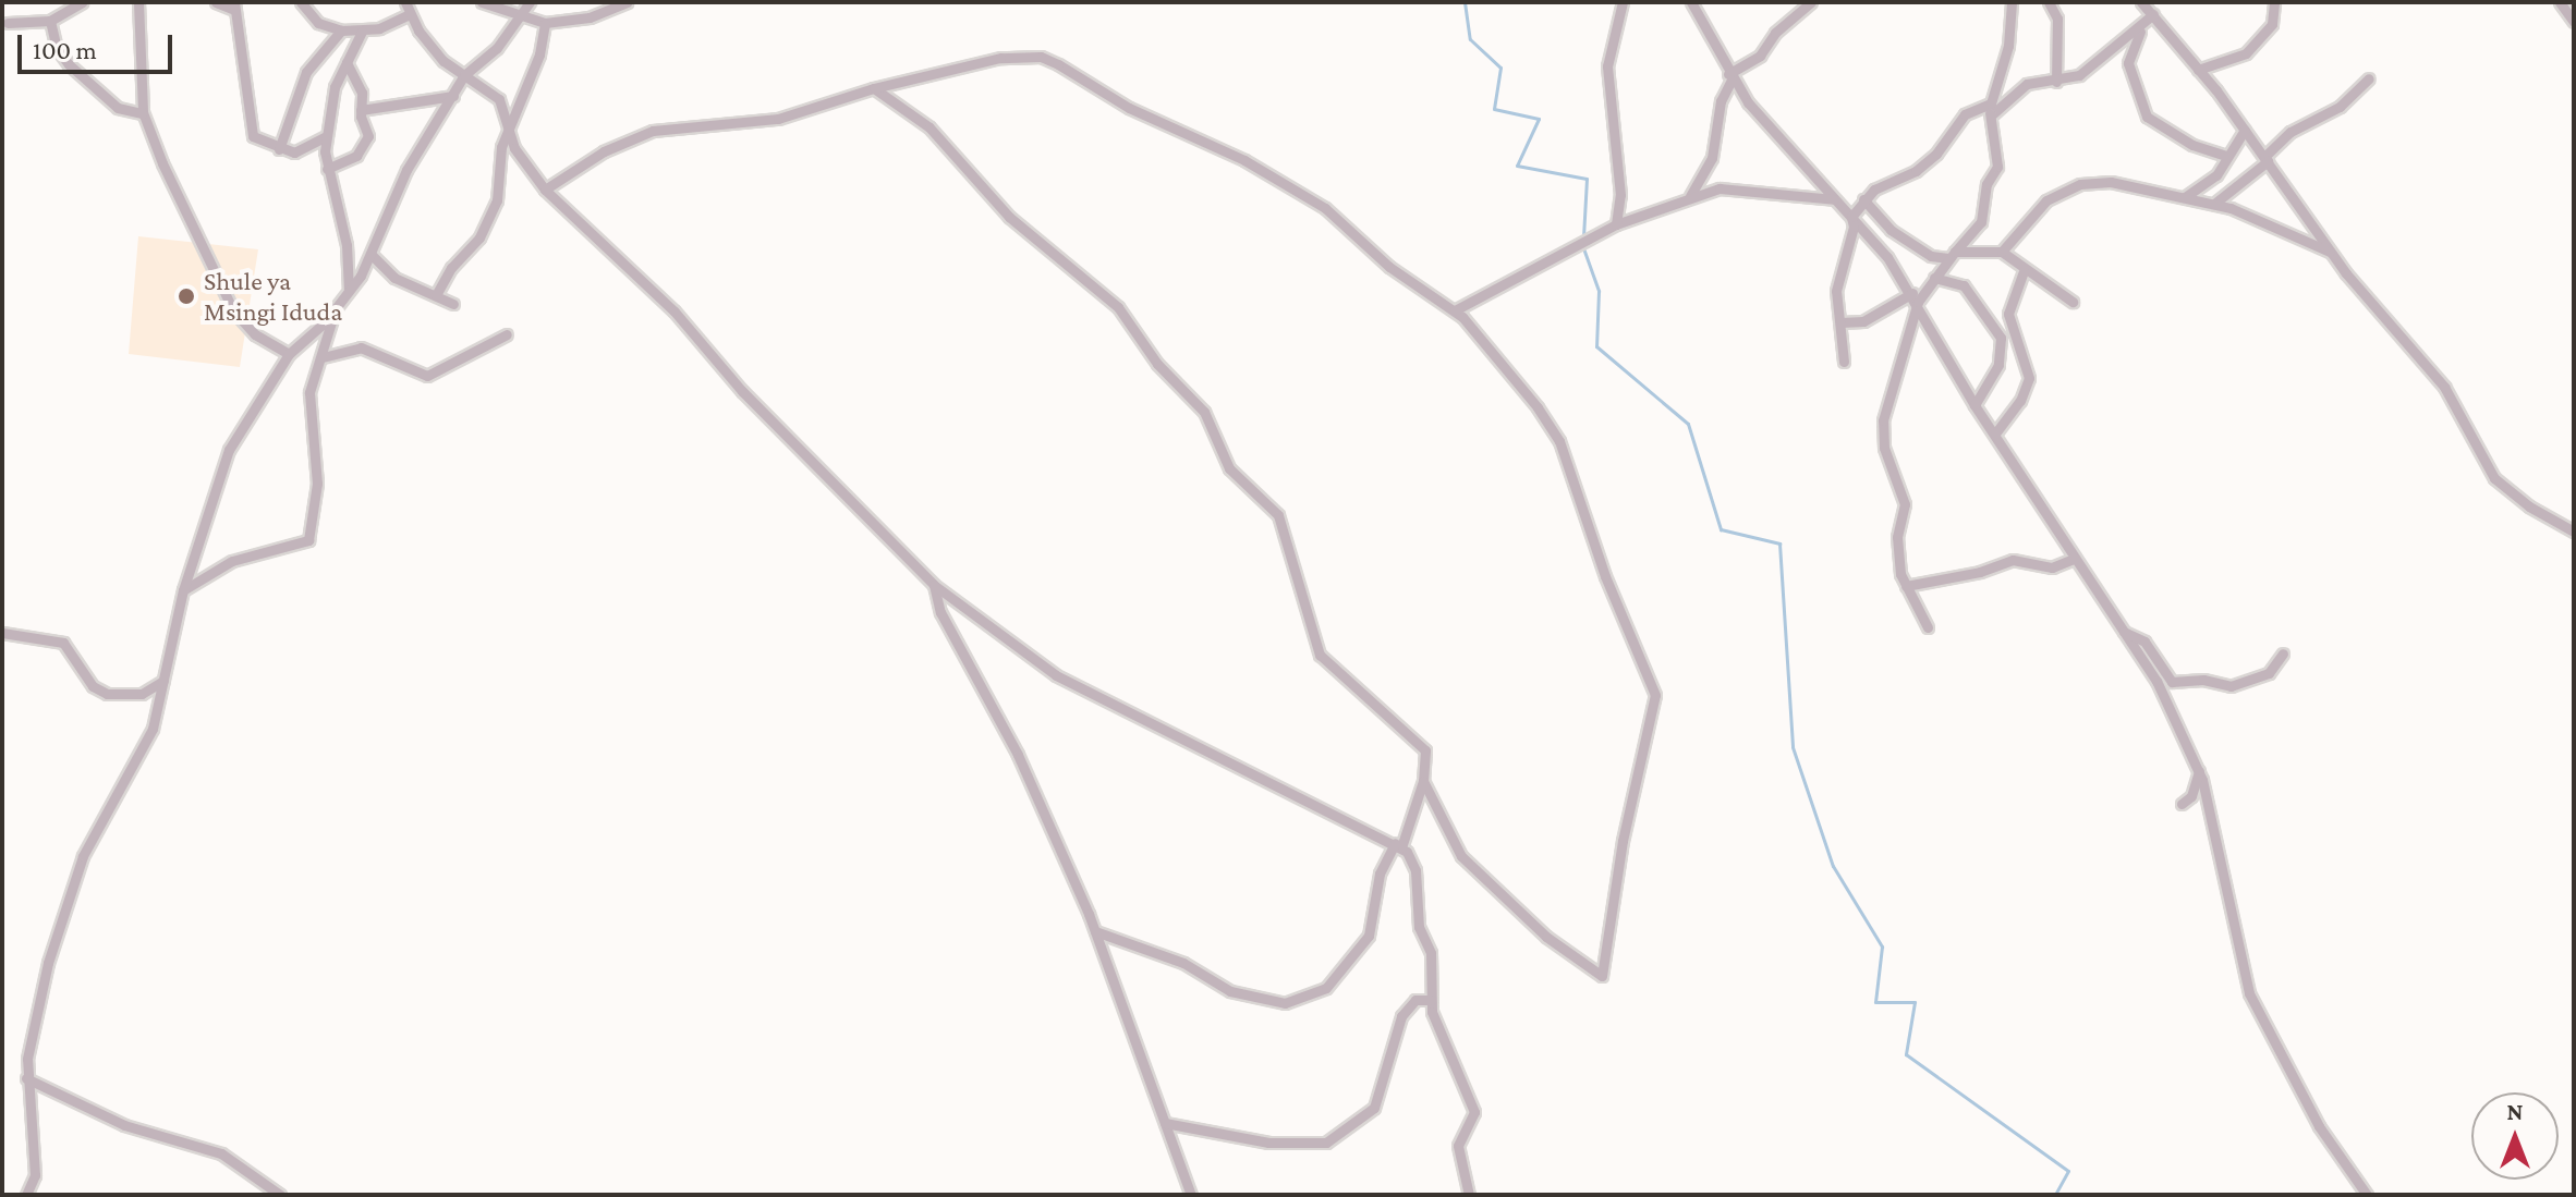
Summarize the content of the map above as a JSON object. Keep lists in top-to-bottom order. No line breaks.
{"places":["Shule ya Msingi Iduda"],"scale_bar":"100 m","north":"top"}
